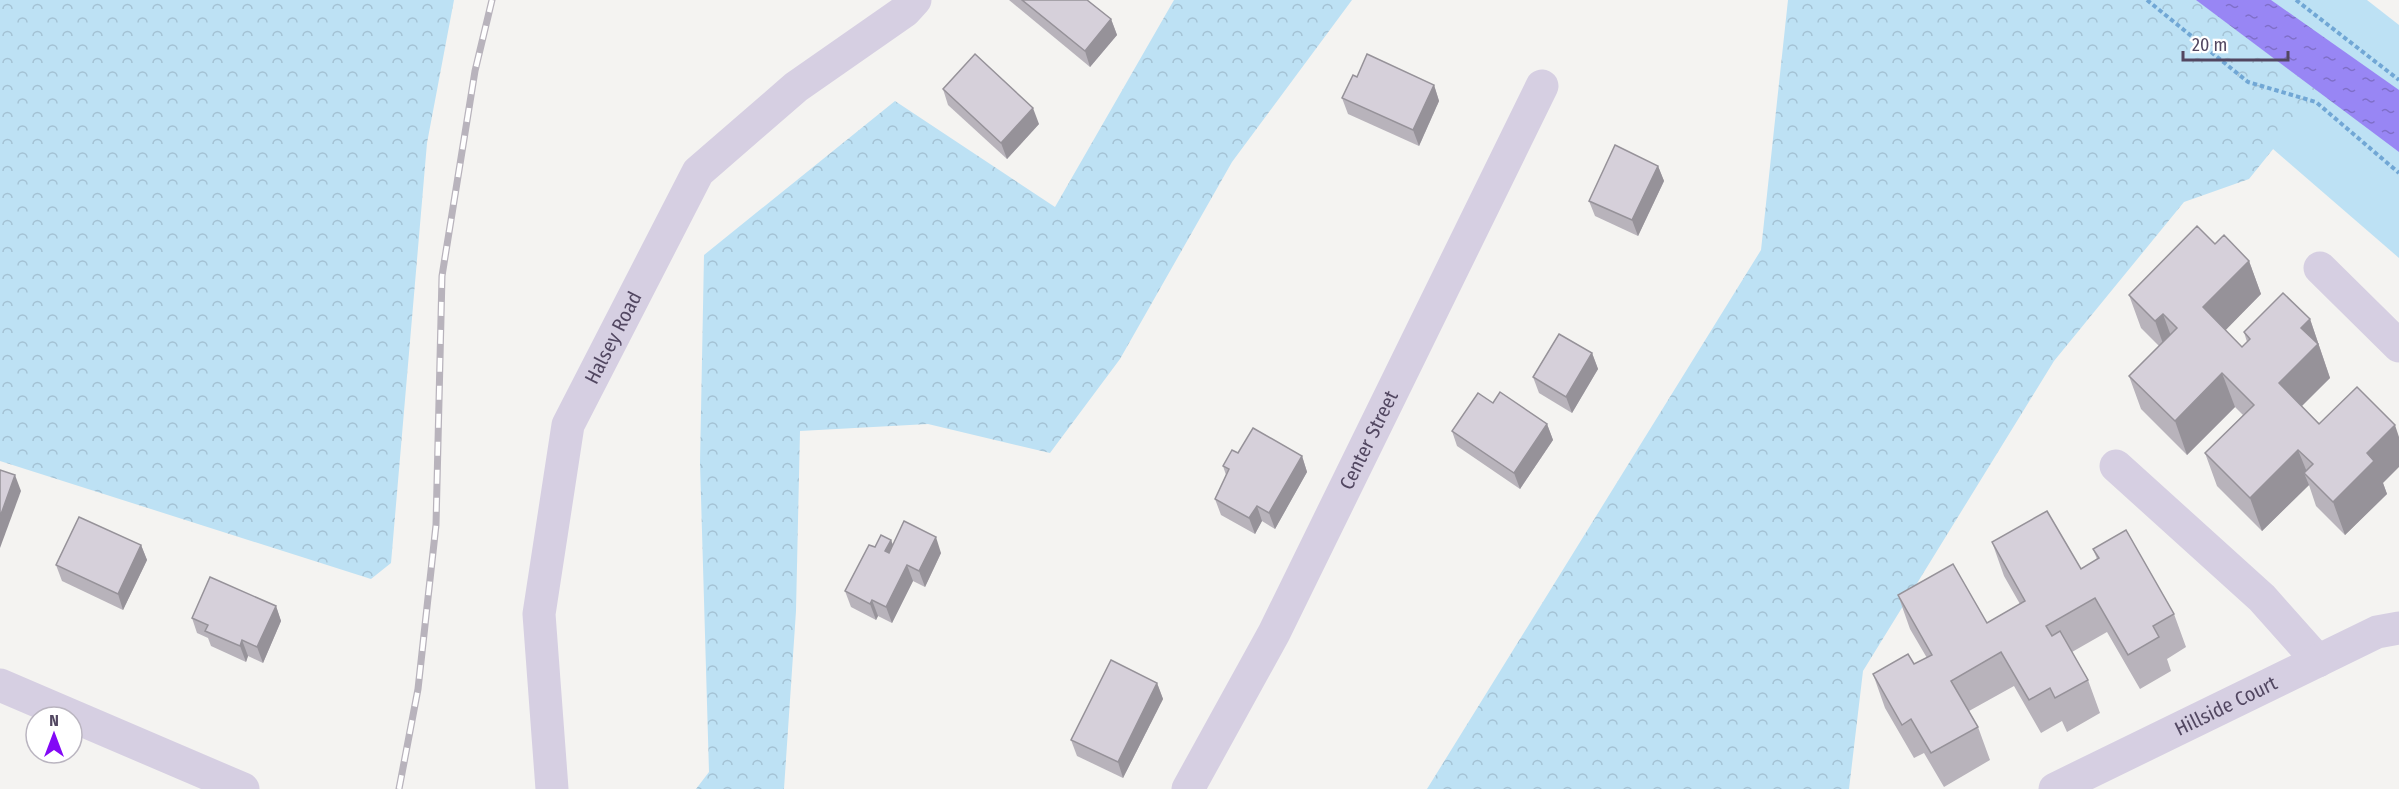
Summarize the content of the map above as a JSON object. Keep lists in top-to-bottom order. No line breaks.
{"streets":{"street":["Halsey Road","Center Street","Hillside Court"]},"scale_bar":"20 m","north":"top"}
